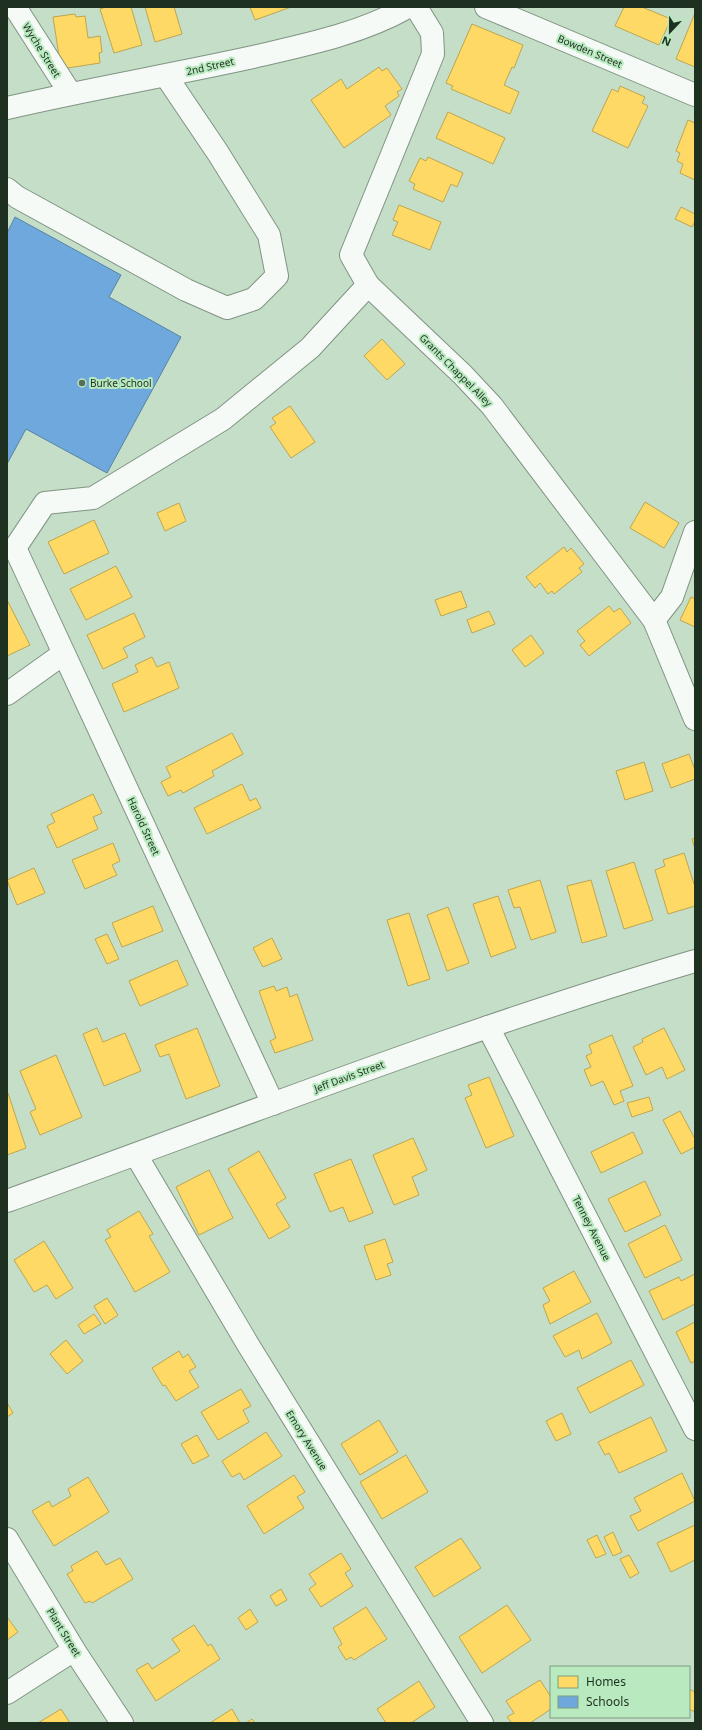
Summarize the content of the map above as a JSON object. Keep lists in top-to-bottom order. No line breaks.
{"streets":{"street":["Wyche Street","Bowden Street","2nd Street","Grants Chappel Alley","Harold Street","Jeff Davis Street","Tenney Avenue","Emory Avenue","Plant Street"]},"crossings":[["Wyche Street","2nd Street"],["Grants Chappel Alley","Harold Street"],["Harold Street","Jeff Davis Street"],["Jeff Davis Street","Tenney Avenue"],["Jeff Davis Street","Emory Avenue"]],"places":["Burke School"],"legend":["Homes","Schools"],"north":"bottom"}
